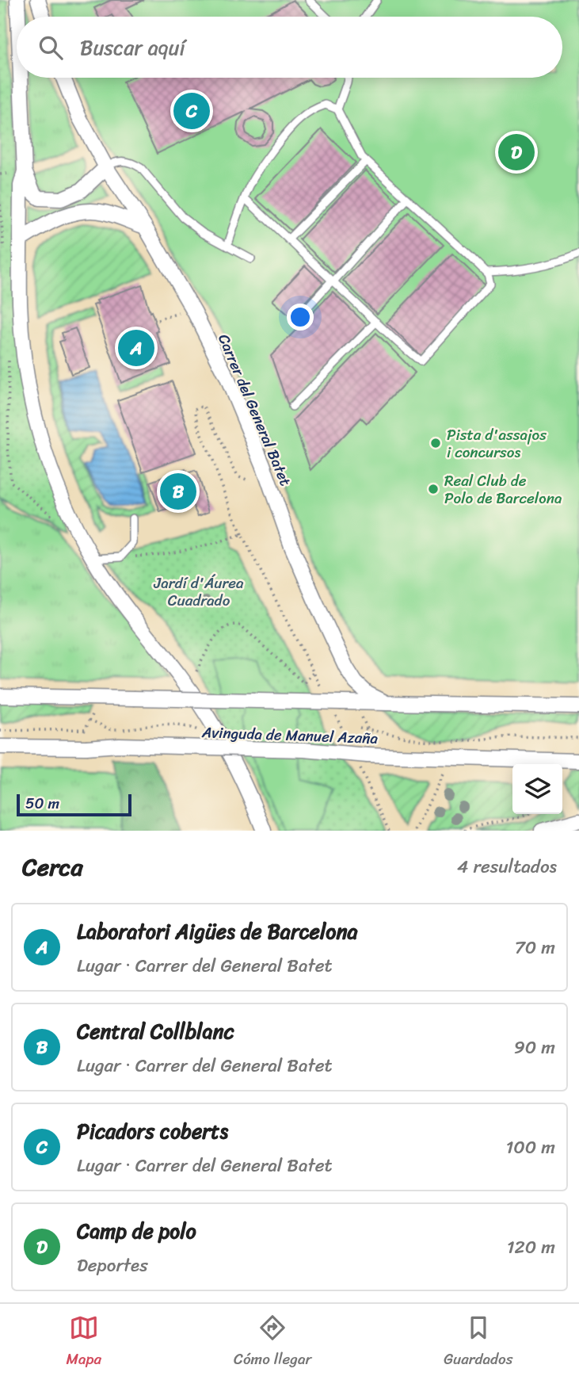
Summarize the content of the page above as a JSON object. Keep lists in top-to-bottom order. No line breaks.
{"streets":{"street":["Carrer del General Batet","Avinguda de Manuel Azaña"]},"parks":["Jardí d'Áurea Cuadrado"],"places":["Pista d'assajos i concursos","Real Club de Polo de Barcelona"],"scale_bar":"50 m","page":{"search":"Buscar aquí","pins":["C","D","A","B"],"scale":"50 m","heading":["Cerca","4 resultados"],"list":[{"mark":"A","name":"Laboratori Aigües de Barcelona","note":"Lugar · Carrer del General Batet","value":"70 m"},{"mark":"B","name":"Central Collblanc","note":"Lugar · Carrer del General Batet","value":"90 m"},{"mark":"C","name":"Picadors coberts","note":"Lugar · Carrer del General Batet","value":"100 m"},{"mark":"D","name":"Camp de polo","note":"Deportes","value":"120 m"}],"nav":["Mapa","Cómo llegar","Guardados"]}}
